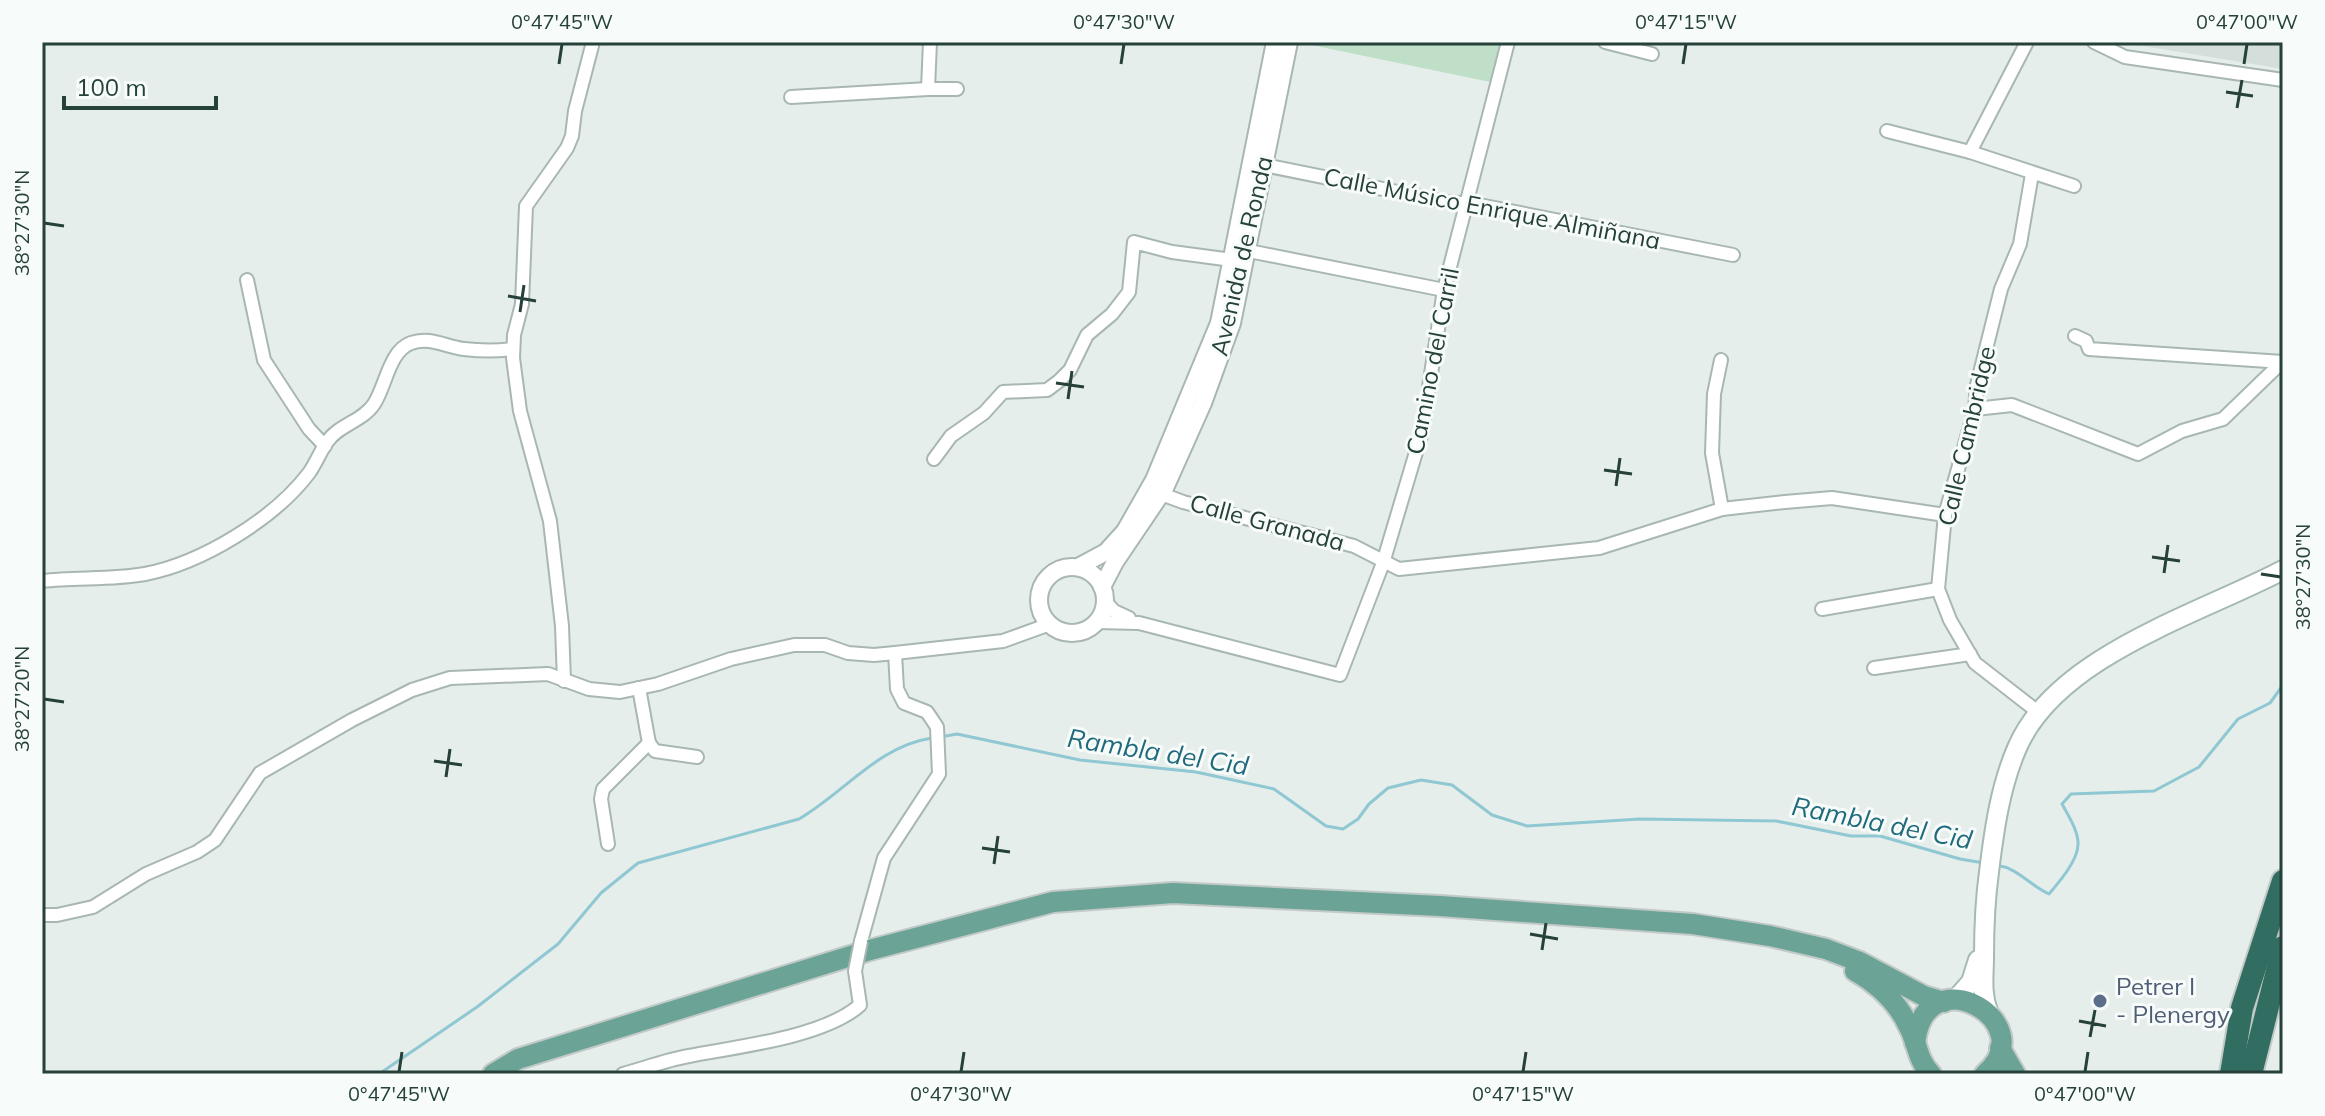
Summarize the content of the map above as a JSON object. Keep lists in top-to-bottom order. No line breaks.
{"streets":{"street":["Calle Músico Enrique Almiñana","Avenida de Ronda","Camino del Carril","Calle Cambridge","Calle Granada"]},"crossings":[["Calle Músico Enrique Almiñana","Avenida de Ronda"],["Calle Músico Enrique Almiñana","Camino del Carril"],["Avenida de Ronda","Calle Granada"],["Camino del Carril","Calle Granada"]],"water":["Rambla del Cid"],"places":["Petrer I - Plenergy"],"scale_bar":"100 m","coordinates":["0°47'45\"W","0°47'30\"W","0°47'15\"W","0°47'00\"W","38°27'30\"N","38°27'20\"N"]}
